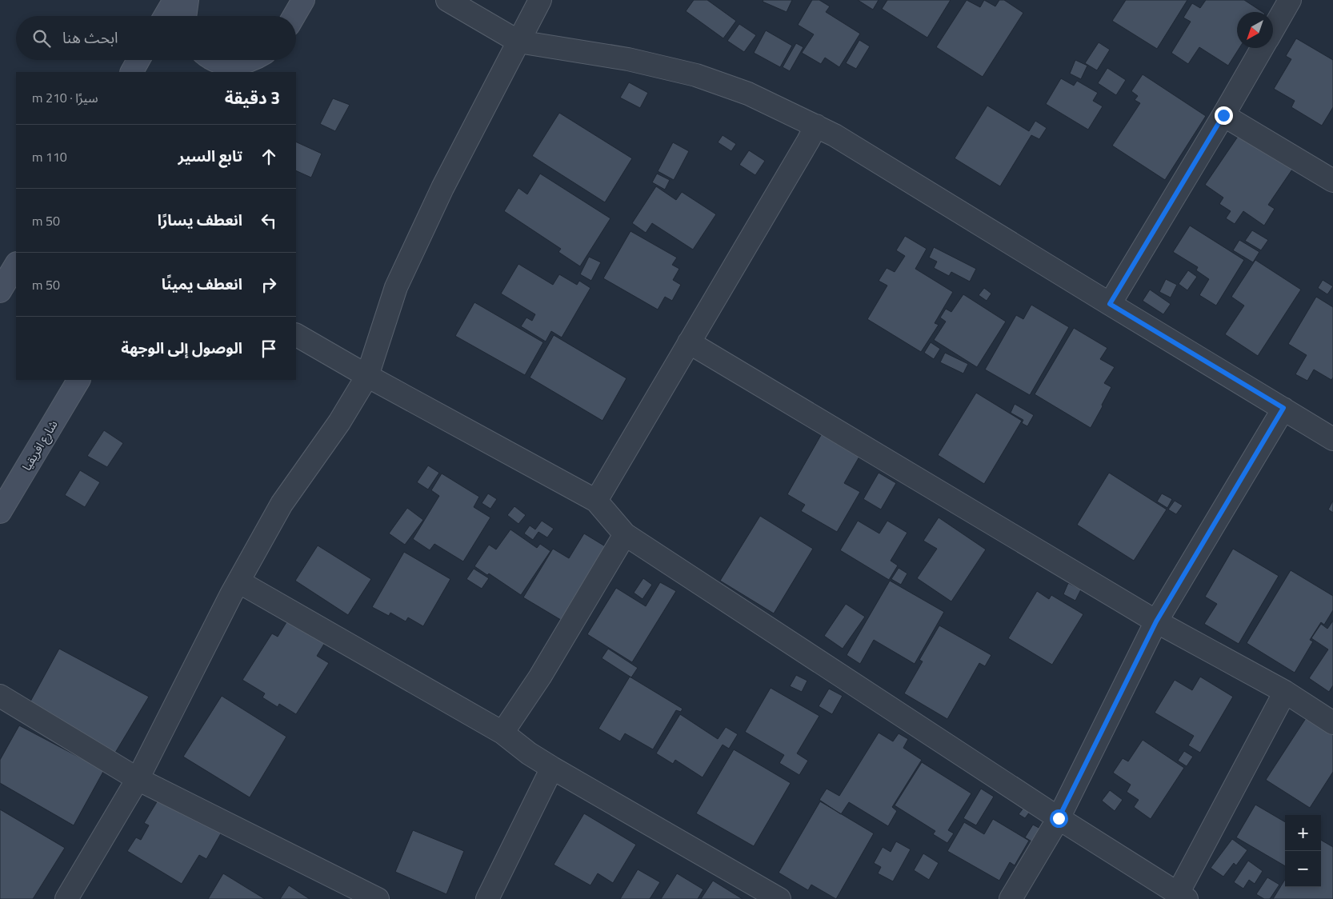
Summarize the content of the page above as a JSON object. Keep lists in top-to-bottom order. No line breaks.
{"streets":{"street":["شارع افريقيا"]},"north":"bottom left","page":{"search":"ابحث هنا","heading":["3 دقيقة","سيرًا · 210 m"],"list":[["تابع السير","110 m"],["انعطف يسارًا","50 m"],["انعطف يمينًا","50 m"],"الوصول إلى الوجهة"],"map_buttons":["+","−"]}}
